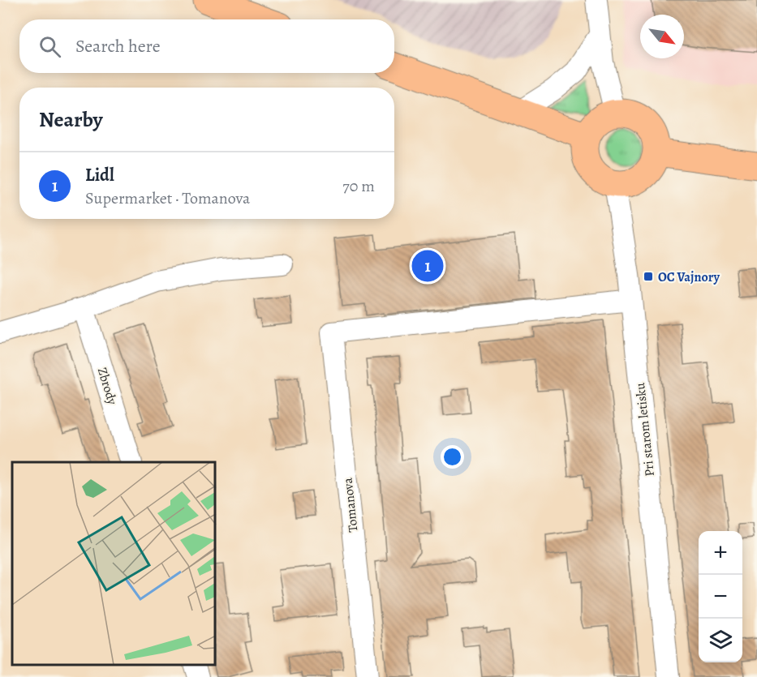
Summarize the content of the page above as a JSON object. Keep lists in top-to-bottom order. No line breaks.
{"streets":{"street":["Zbrody","Pri starom letisku","Tomanova"]},"crossings":[["Pri starom letisku","Tomanova"]],"places":{"transit":["OC Vajnory"]},"north":"bottom right","page":{"search":"Search here","heading":"Nearby","list":[{"mark":"1","name":"Lidl","note":"Supermarket · Tomanova","value":"70 m"}],"pins":"1","map_buttons":["+","−"]}}
